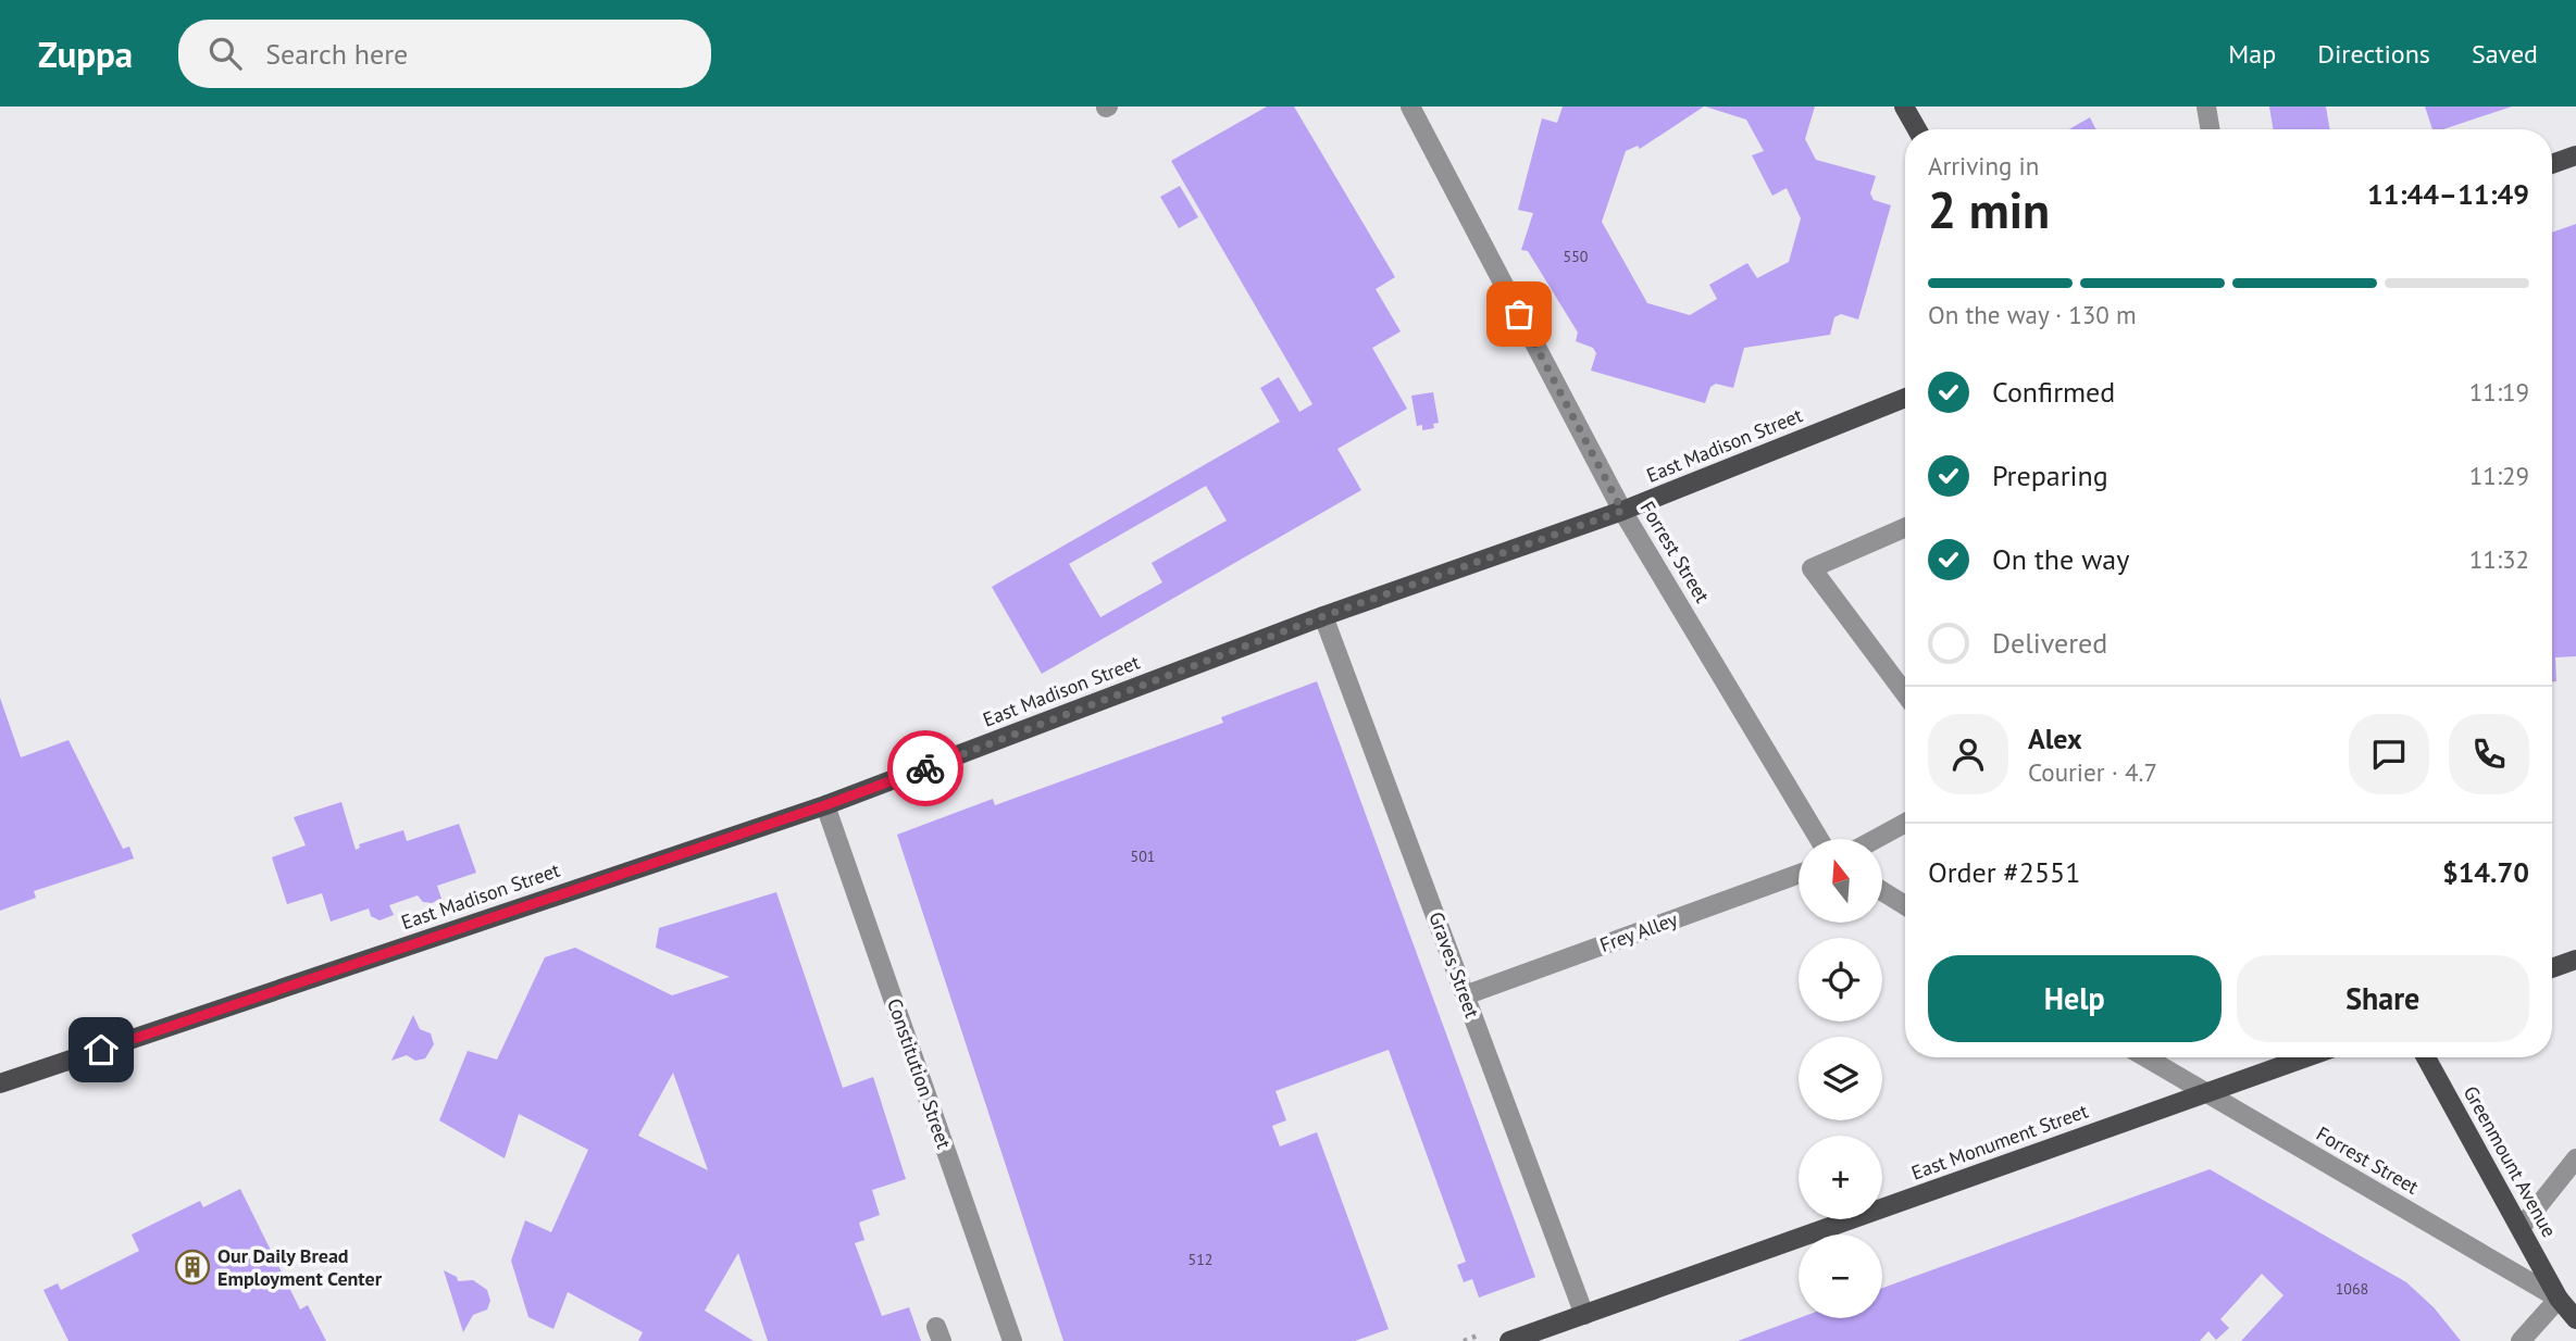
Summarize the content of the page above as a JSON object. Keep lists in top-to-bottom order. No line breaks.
{"streets":{"main road":["East Madison Street","Forrest Street","East Monument Street","Greenmount Avenue"],"street":["Frey Alley","Graves Street","Constitution Street"]},"crossings":[["East Madison Street","Forrest Street"],["East Madison Street","Graves Street"],["East Madison Street","Constitution Street"],["Forrest Street","East Monument Street"],["Forrest Street","Greenmount Avenue"],["Frey Alley","Graves Street"],["Graves Street","East Monument Street"]],"places":{"building":["Our Daily Bread Employment Center"]},"house_numbers":["550","501","512","1068"],"north":"top","page":{"header":"Zuppa","search":"Search here","nav":["Map","Directions","Saved"],"heading":["2 min","Arriving in","11:44–11:49"],"panel":["Alex","Courier · 4.7","Order #2551","$14.70"],"bar":"On the way · 130 m","list":[["Confirmed","11:19"],["Preparing","11:29"],["On the way","11:32"],"Delivered"],"map_buttons":["+","−"],"buttons":["Help","Share"]}}
